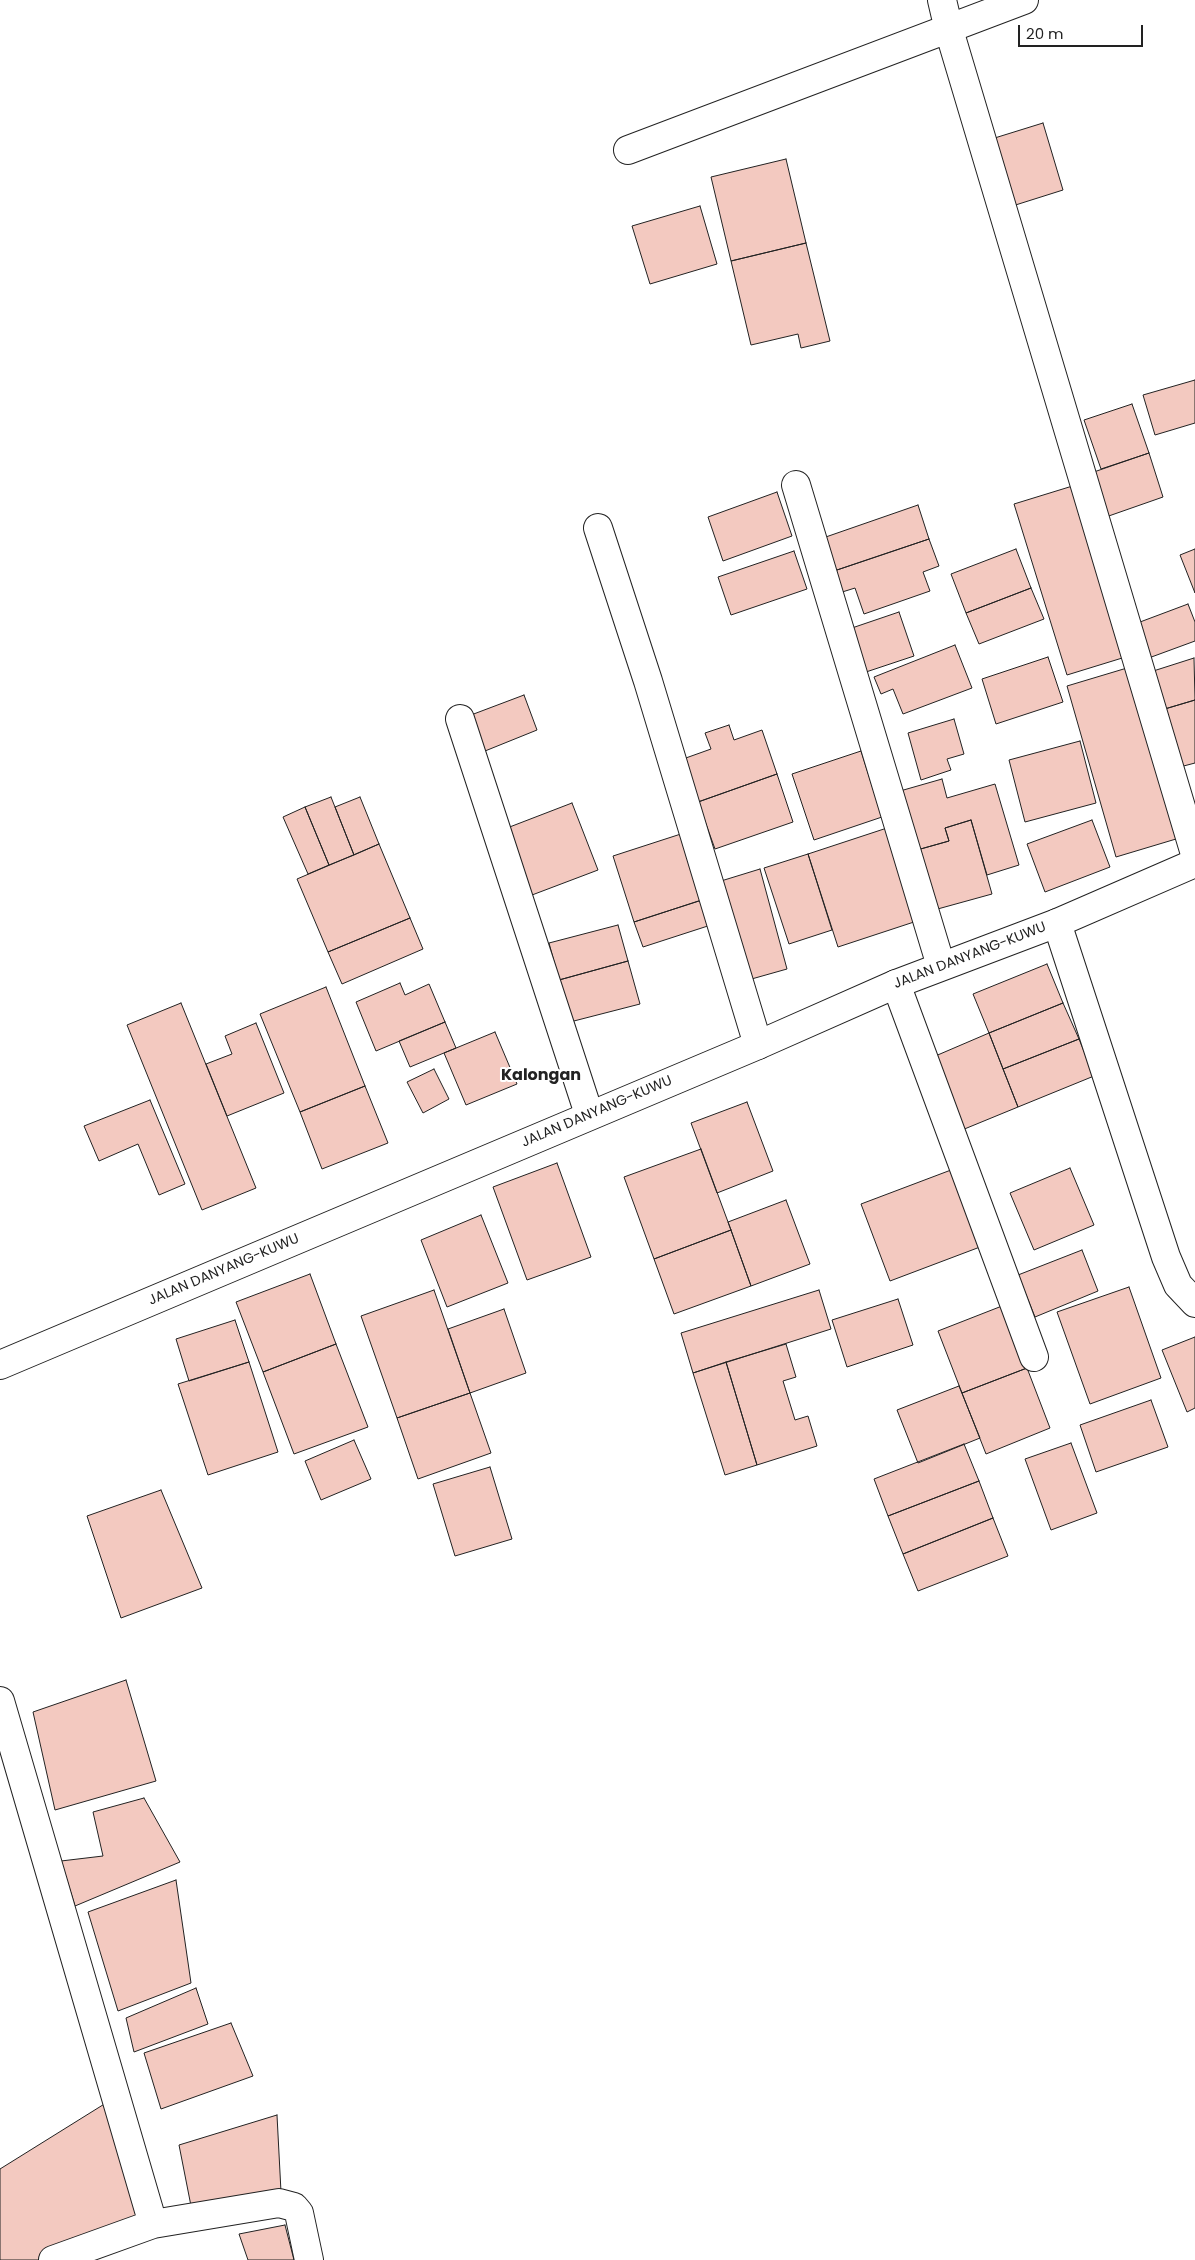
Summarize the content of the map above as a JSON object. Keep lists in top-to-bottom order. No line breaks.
{"streets":{"street":["JALAN DANYANG-KUWU"]},"districts":["Kalongan"],"scale_bar":"20 m"}
